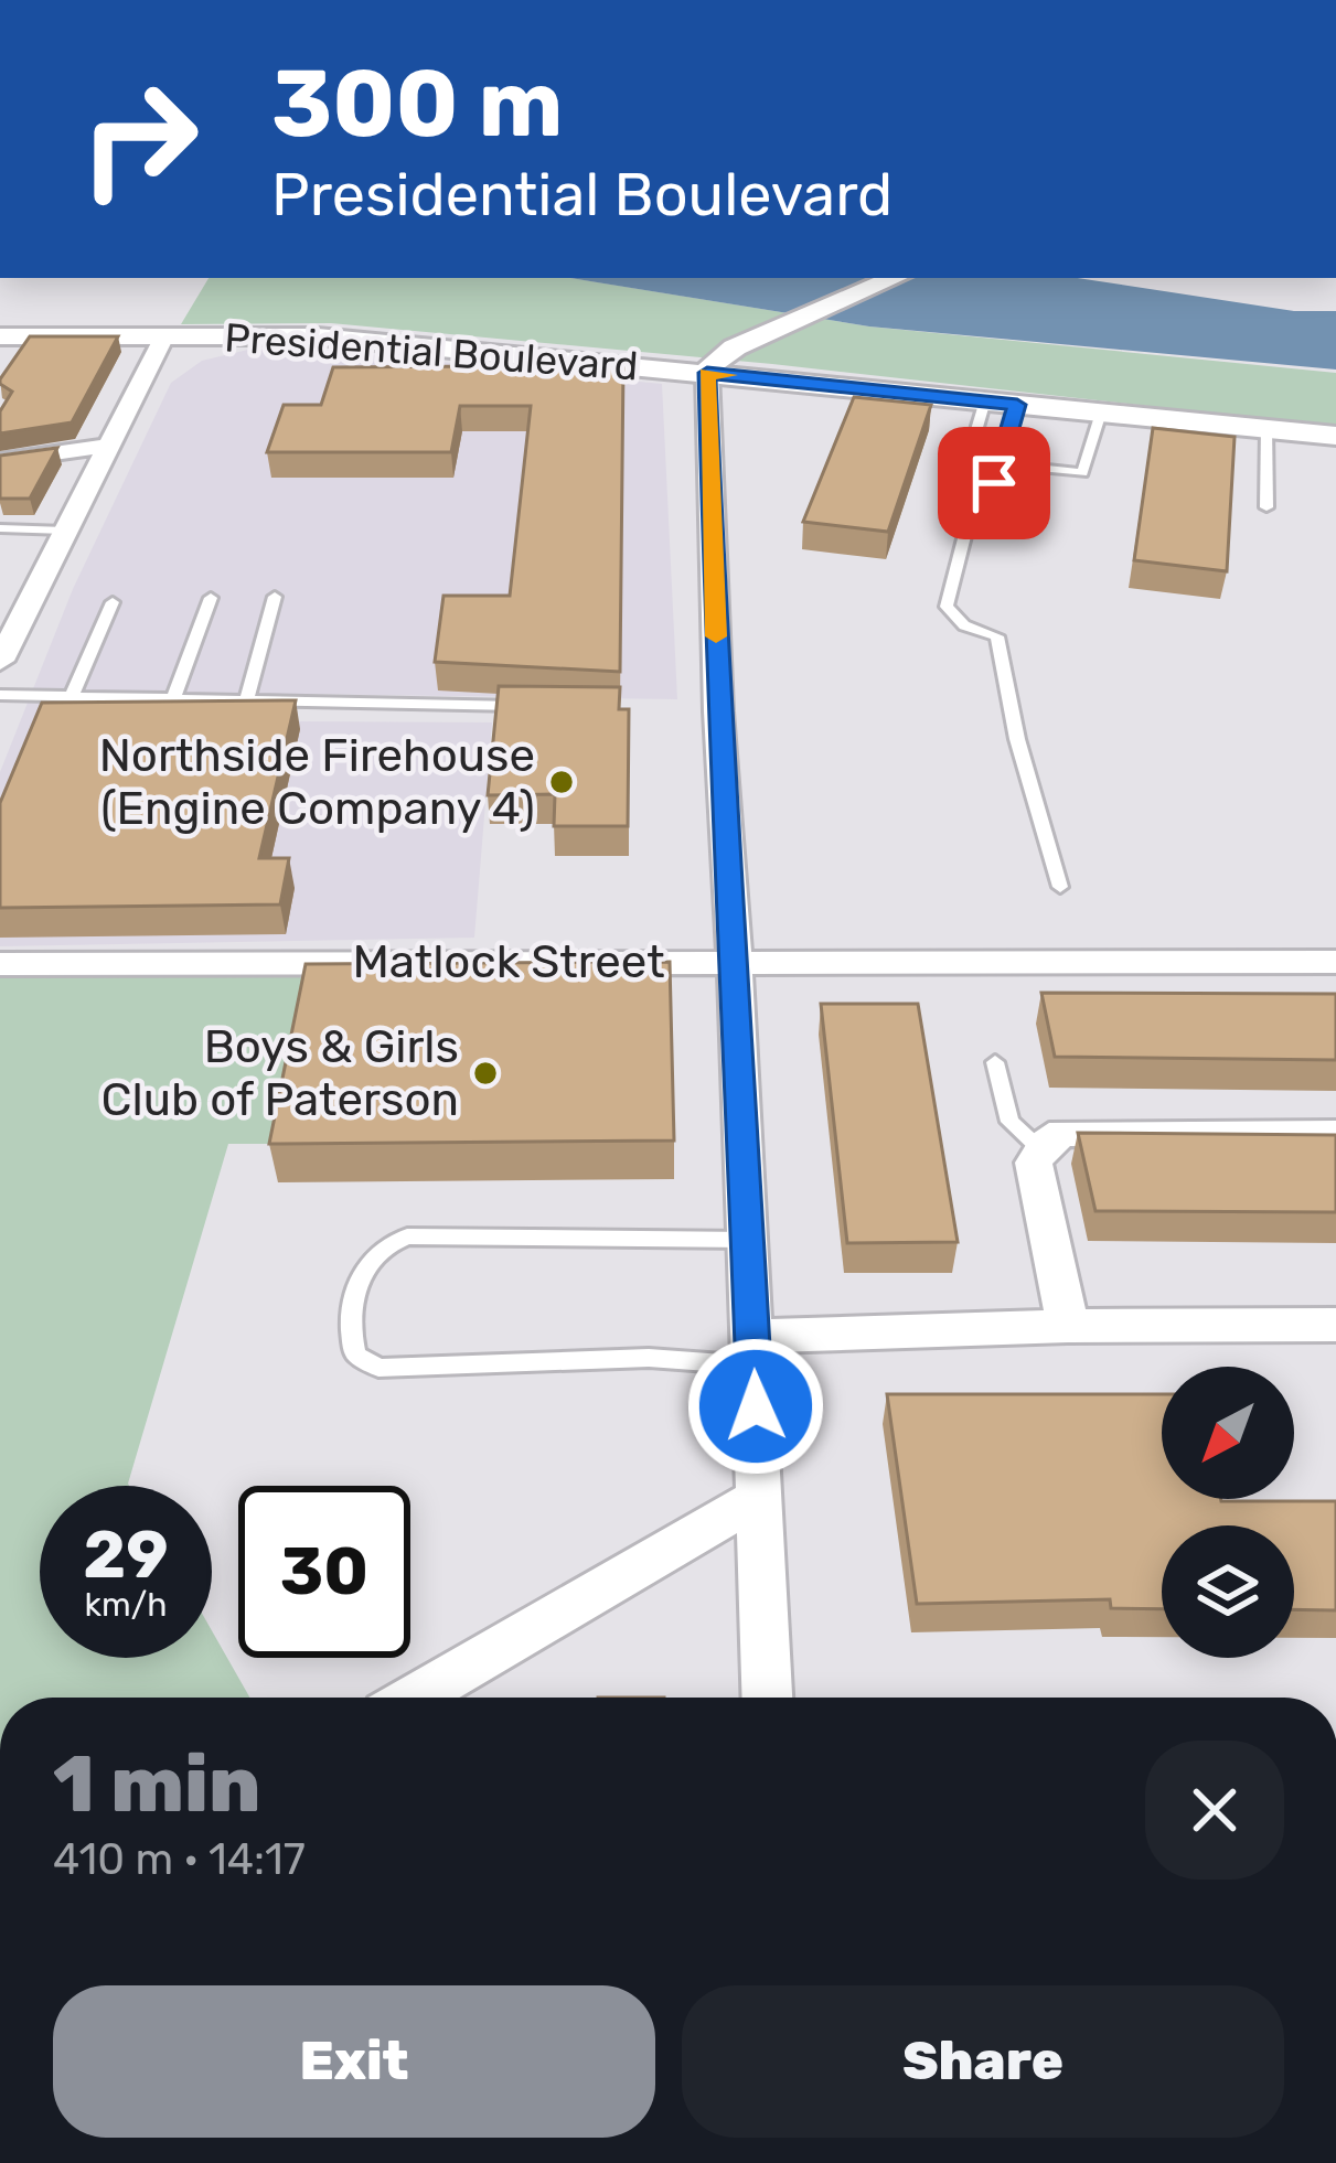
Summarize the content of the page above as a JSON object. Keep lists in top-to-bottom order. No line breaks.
{"streets":{"street":["Presidential Boulevard","Matlock Street"]},"places":["Northside Firehouse (Engine Company 4)","Boys & Girls Club of Paterson"],"north":"bottom left","page":{"turn":["300 m","Presidential Boulevard"],"speed":"29 km/h","limit":"30","heading":["1 min","410 m · 14:17"],"buttons":["Exit","Share"]}}
